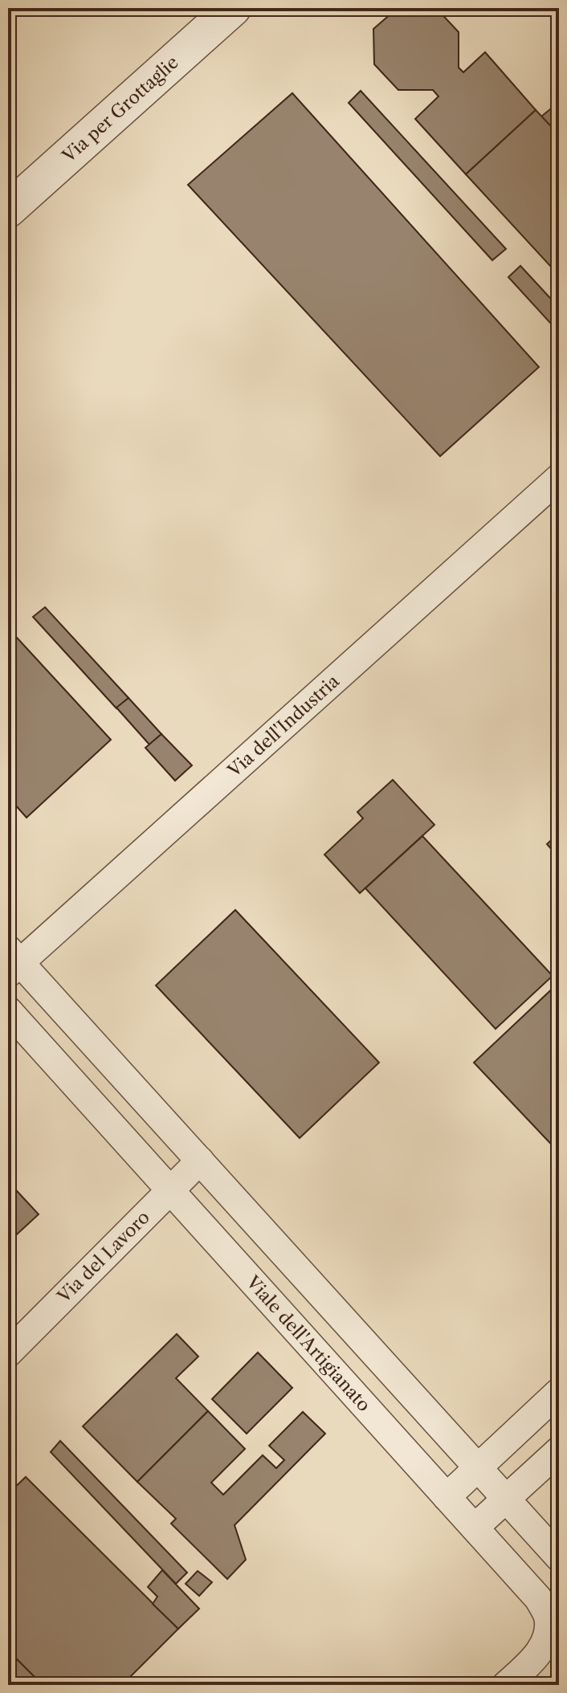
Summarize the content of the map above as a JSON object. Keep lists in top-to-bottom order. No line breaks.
{"streets":{"street":["Via per Grottaglie","Via dell'Industria","Via del Lavoro","Viale dell'Artigianato"]},"crossings":[["Via del Lavoro","Viale dell'Artigianato"]]}
